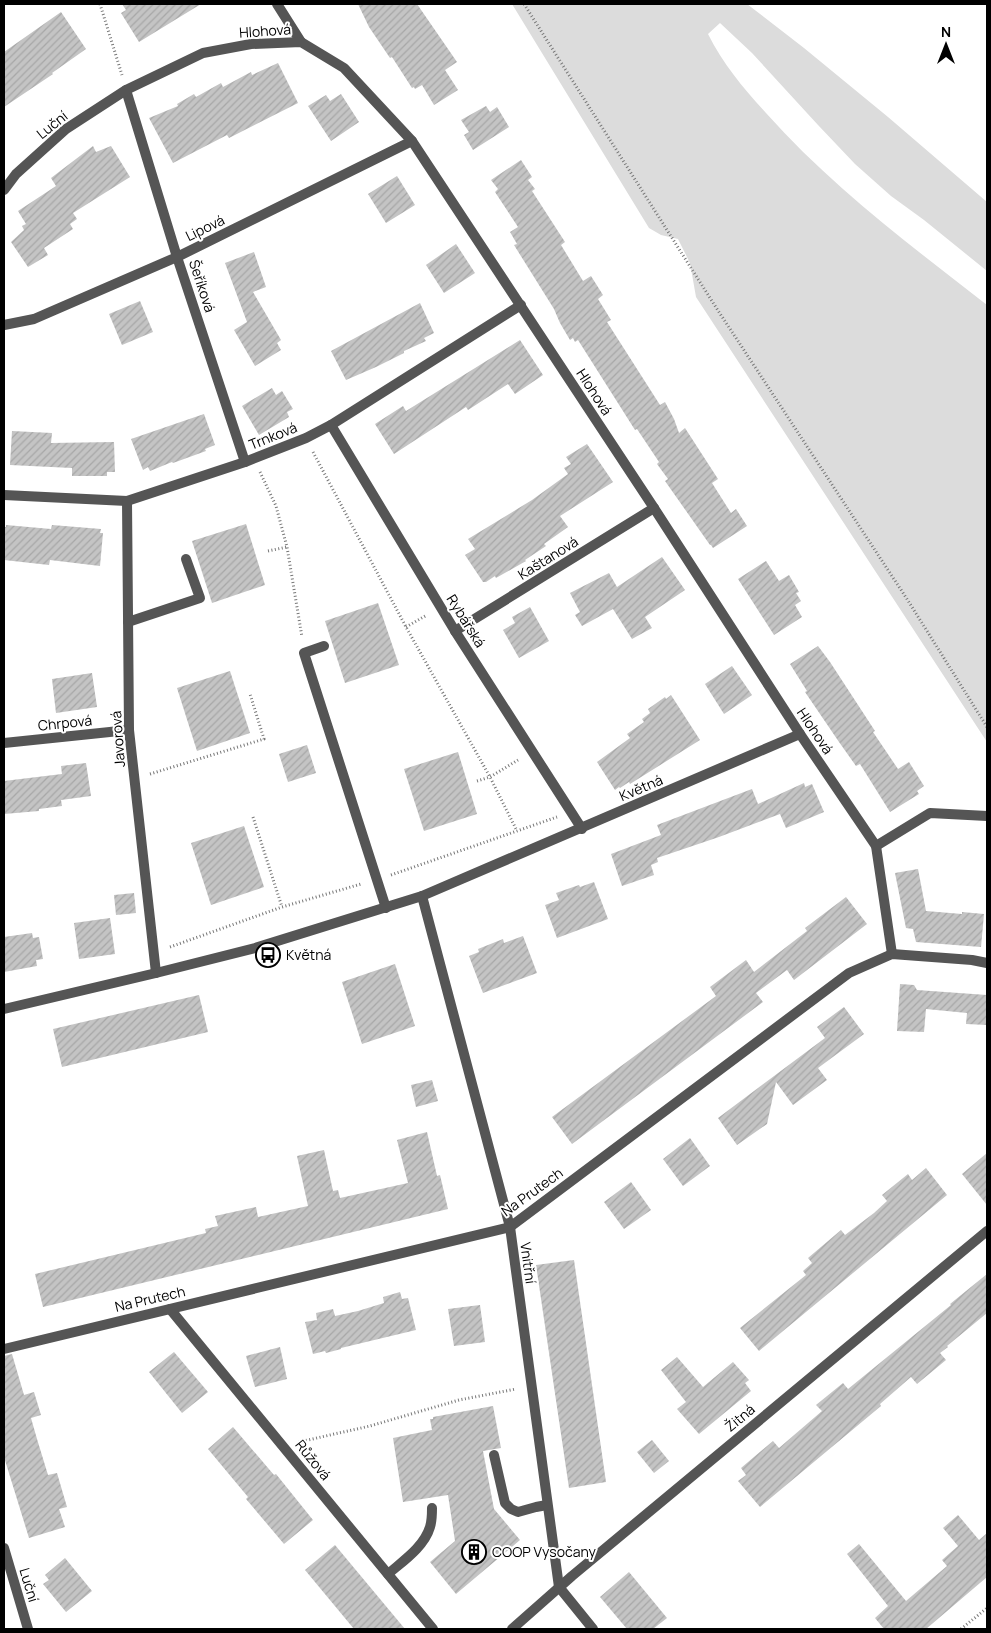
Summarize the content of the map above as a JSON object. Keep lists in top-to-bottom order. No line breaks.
{"streets":{"street":["Hlohová","Luční","Lipová","Šeříková","Trnková","Kaštanová","Rybářská","Chrpová","Javorová","Květná","Na Prutech","Vnitřní","Žitná","Růžová"]},"crossings":[["Hlohová","Luční"],["Hlohová","Lipová"],["Hlohová","Šeříková"],["Hlohová","Trnková"],["Hlohová","Kaštanová"],["Hlohová","Květná"],["Hlohová","Na Prutech"],["Luční","Šeříková"],["Lipová","Šeříková"],["Šeříková","Trnková"],["Trnková","Rybářská"],["Trnková","Javorová"],["Kaštanová","Rybářská"],["Rybářská","Květná"],["Chrpová","Javorová"],["Javorová","Květná"],["Květná","Vnitřní"],["Na Prutech","Vnitřní"],["Na Prutech","Růžová"],["Vnitřní","Žitná"]],"places":{"bus stop":["Květná"],"building":["COOP Vysočany"]},"north":"top"}
